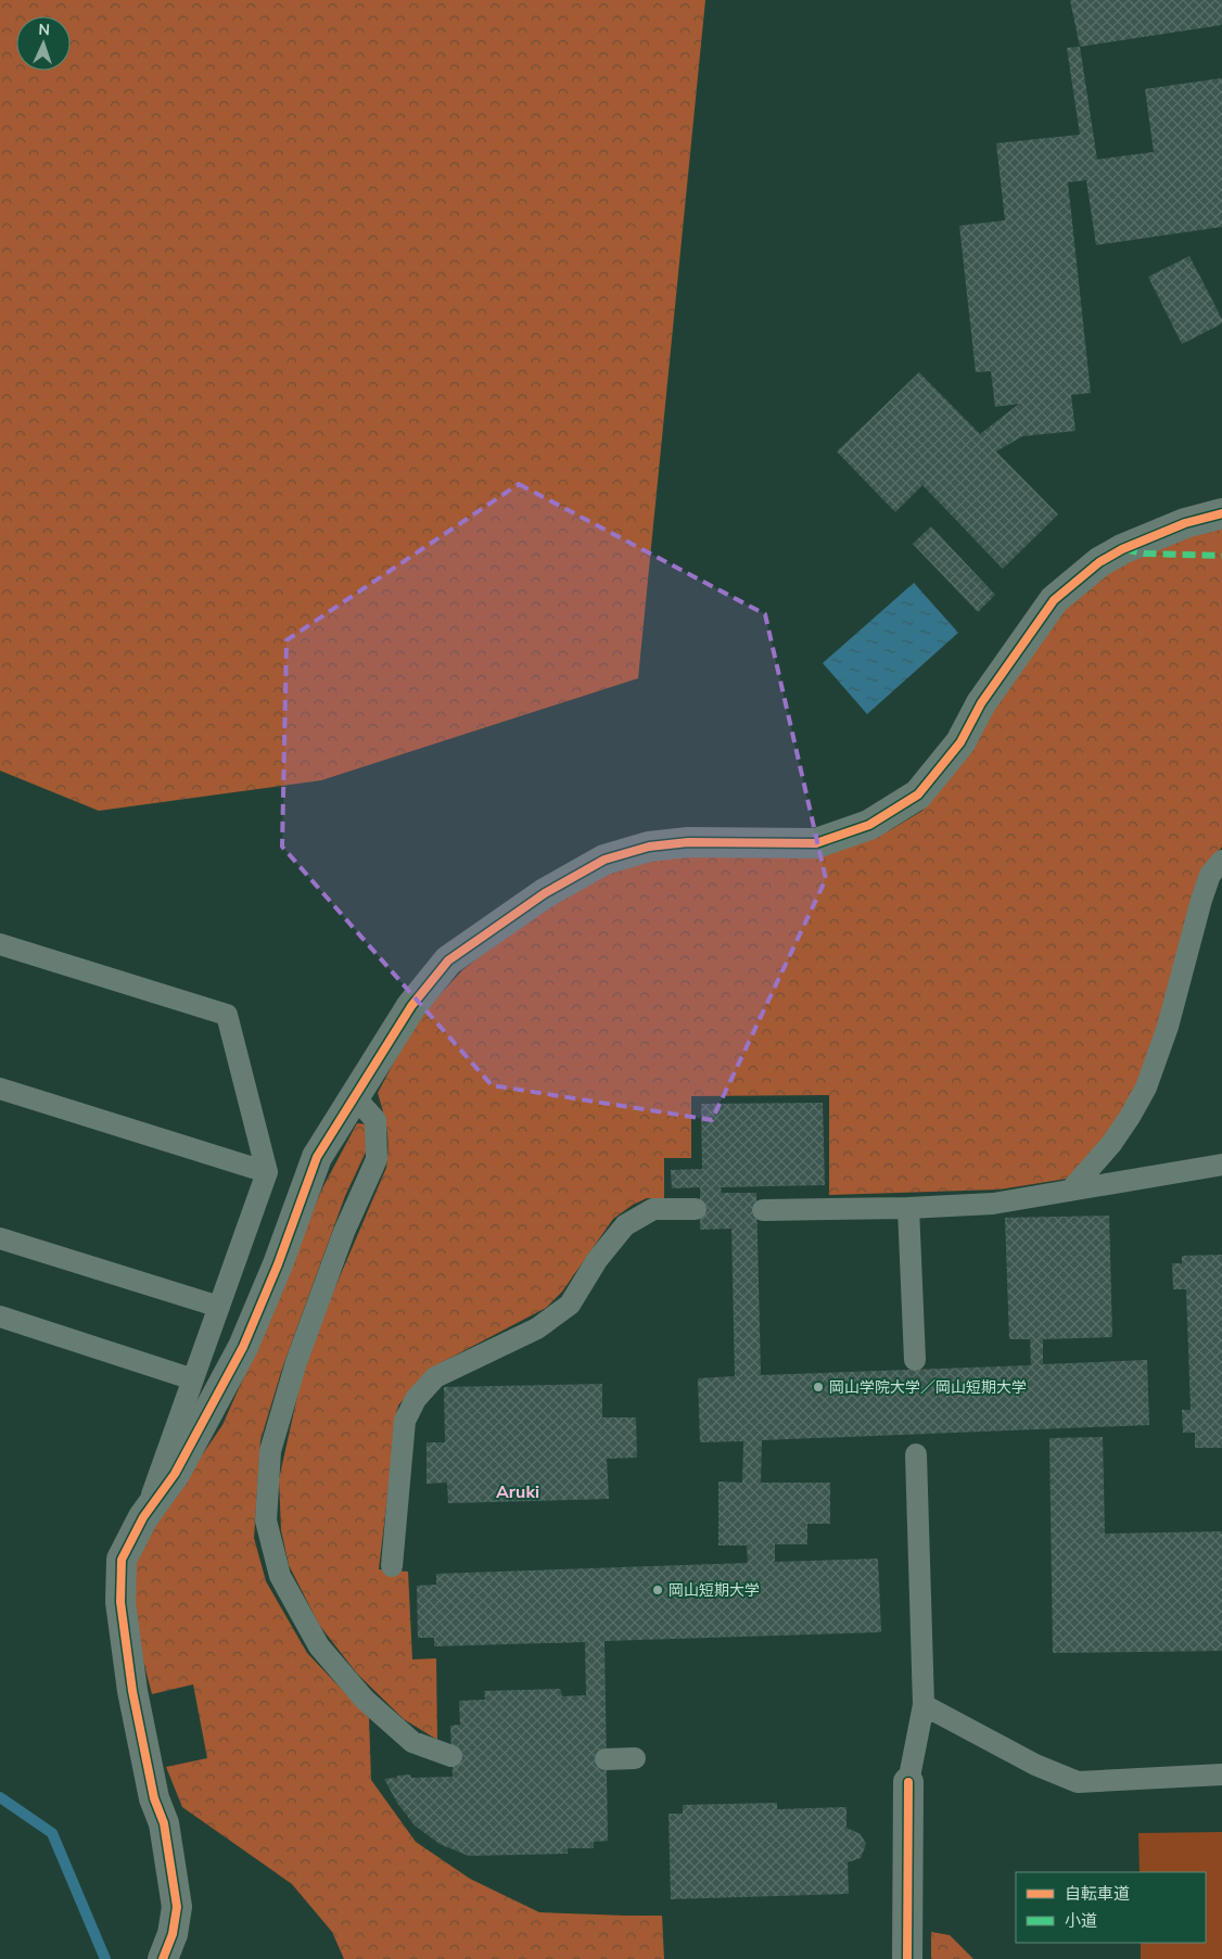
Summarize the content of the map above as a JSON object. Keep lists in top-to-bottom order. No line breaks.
{"districts":["Aruki"],"places":["岡山学院大学／岡山短期大学","岡山短期大学"],"legend":["自転車道","小道"],"north":"top"}
